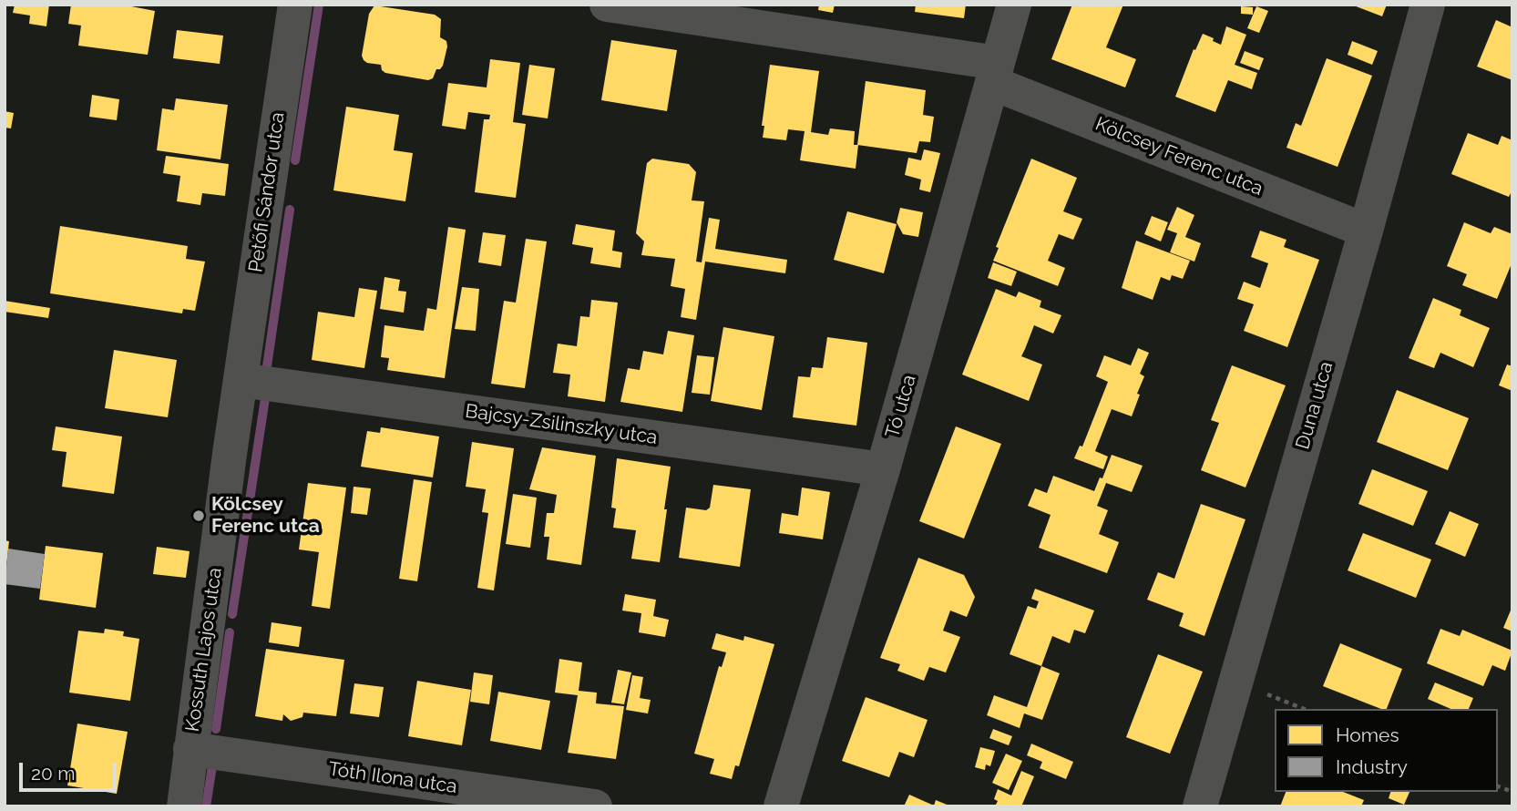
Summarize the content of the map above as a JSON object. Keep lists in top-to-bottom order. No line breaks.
{"streets":{"street":["Kölcsey Ferenc utca","Petőfi Sándor utca","Duna utca","Tó utca","Bajcsy-Zsilinszky utca","Kossuth Lajos utca","Tóth Ilona utca"]},"crossings":[["Kölcsey Ferenc utca","Duna utca"],["Kölcsey Ferenc utca","Tó utca"],["Petőfi Sándor utca","Bajcsy-Zsilinszky utca"],["Petőfi Sándor utca","Kossuth Lajos utca"],["Tó utca","Bajcsy-Zsilinszky utca"],["Bajcsy-Zsilinszky utca","Kossuth Lajos utca"],["Kossuth Lajos utca","Tóth Ilona utca"]],"places":["Kölcsey Ferenc utca"],"legend":["Homes","Industry"],"scale_bar":"20 m"}
